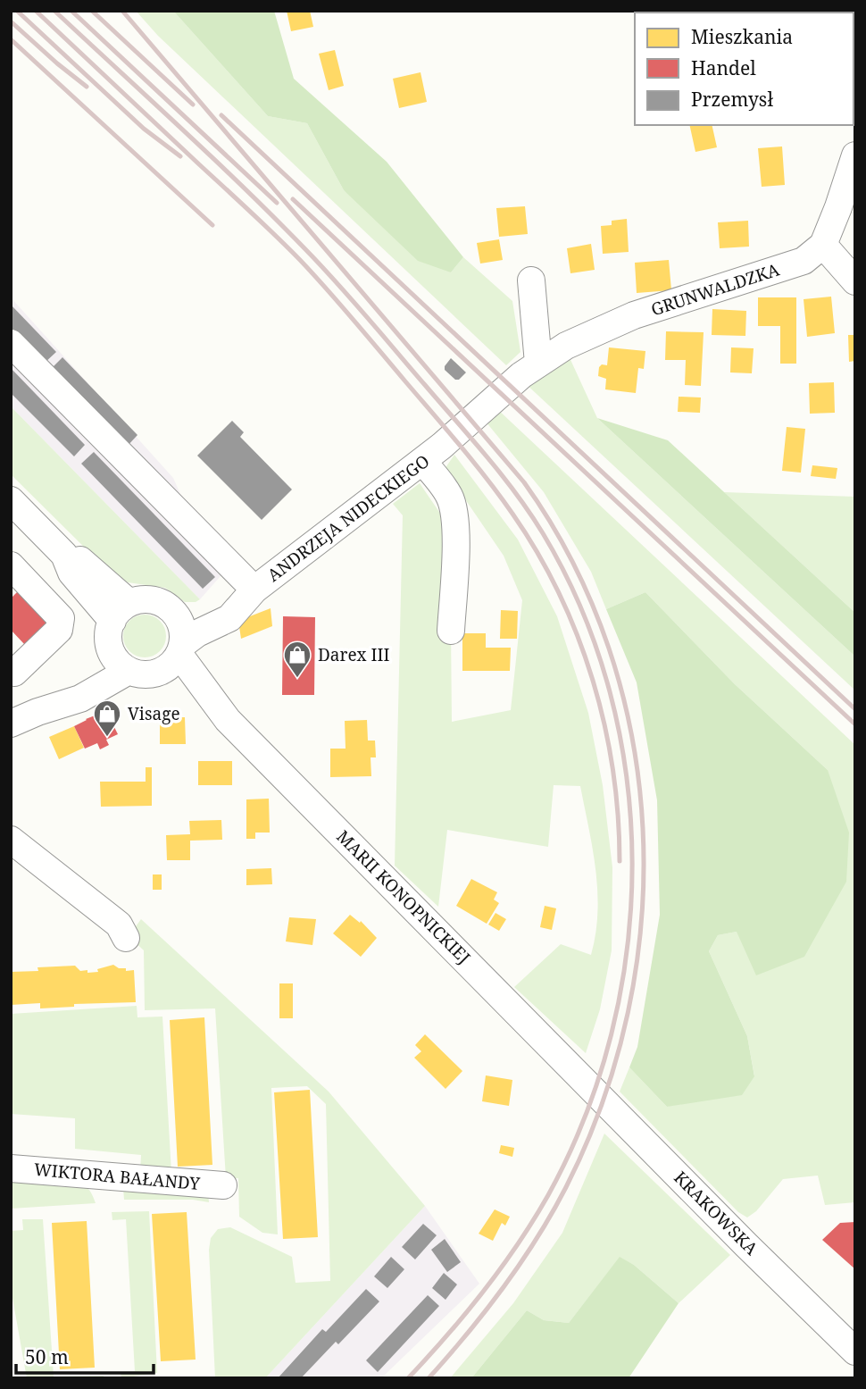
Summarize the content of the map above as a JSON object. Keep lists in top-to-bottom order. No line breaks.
{"streets":{"street":["GRUNWALDZKA","ANDRZEJA NIDECKIEGO","MARII KONOPNICKIEJ","WIKTORA BAŁANDY","KRAKOWSKA"]},"crossings":[["GRUNWALDZKA","ANDRZEJA NIDECKIEGO"],["ANDRZEJA NIDECKIEGO","MARII KONOPNICKIEJ"],["MARII KONOPNICKIEJ","KRAKOWSKA"]],"places":{"shop":["Darex III","Visage"]},"legend":["Mieszkania","Handel","Przemysł"],"scale_bar":"50 m"}
